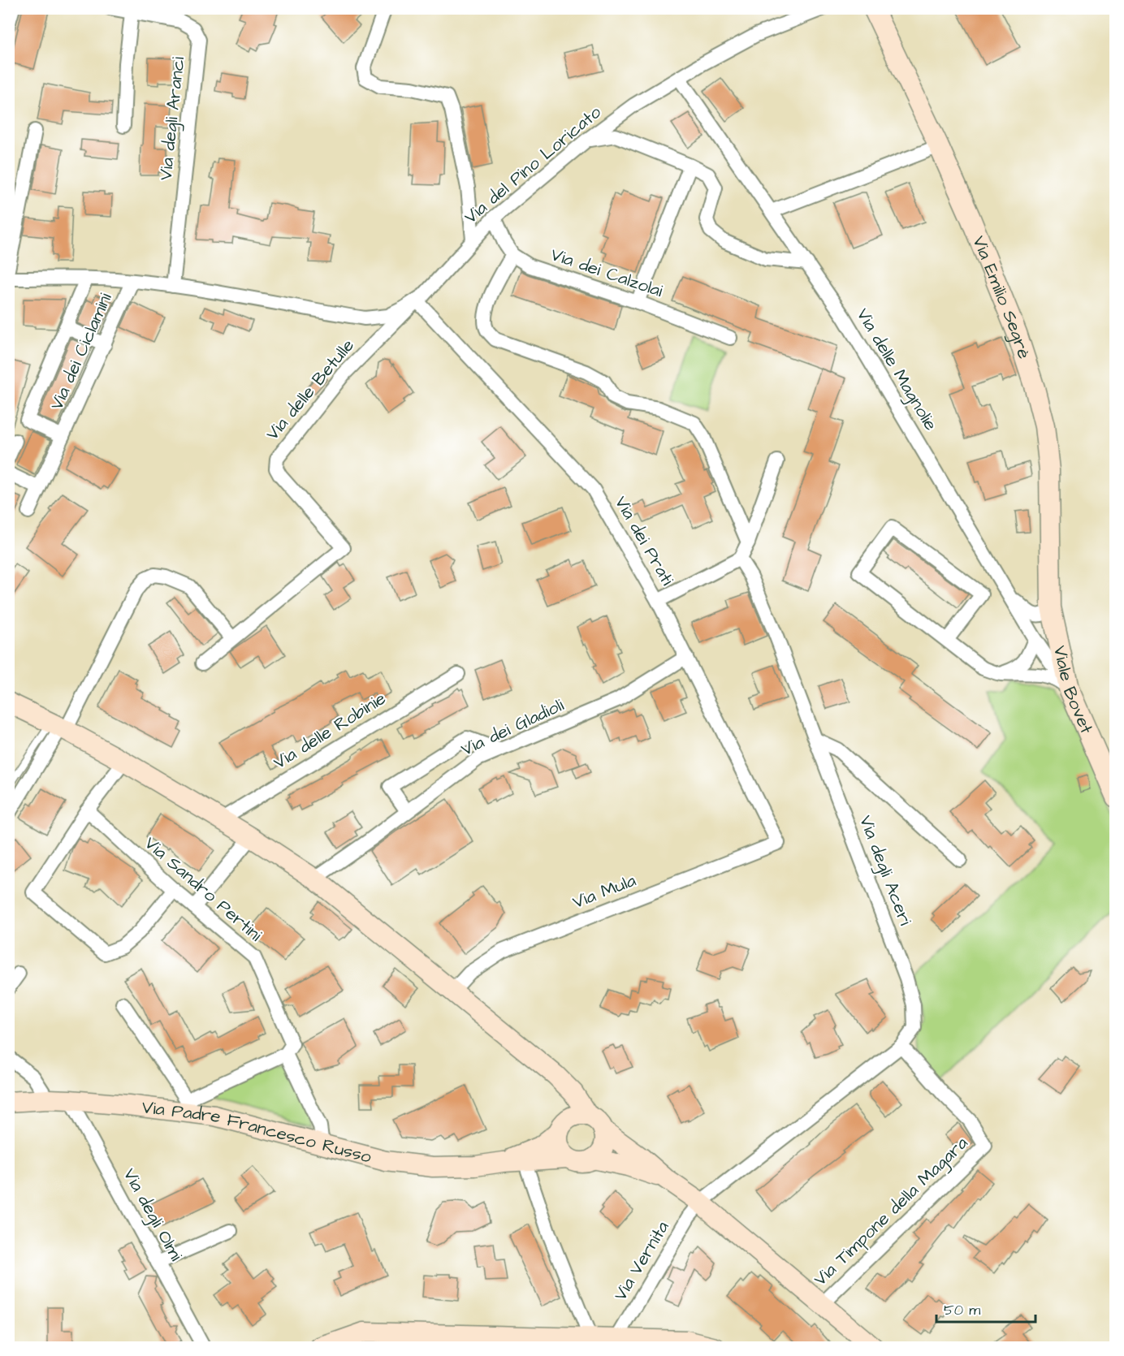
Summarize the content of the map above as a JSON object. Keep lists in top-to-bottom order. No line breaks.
{"streets":{"street":["Via degli Aranci","Via del Pino Loricato","Via dei Calzolai","Via Emilio Segrè","Via dei Ciclamini","Via delle Magnolie","Via delle Betulle","Via dei Prati","Viale Bovet","Via dei Gladioli","Via delle Robinie","Via degli Aceri","Via Sandro Pertini","Via Mula","Via Padre Francesco Russo","Via Timpone della Magara","Via degli Olmi","Via Vernita"]},"crossings":[["Via degli Aranci","Via del Pino Loricato"],["Via del Pino Loricato","Via dei Ciclamini"],["Via del Pino Loricato","Via delle Magnolie"],["Via del Pino Loricato","Via delle Betulle"],["Via del Pino Loricato","Via dei Prati"],["Via Emilio Segrè","Viale Bovet"],["Via delle Magnolie","Viale Bovet"],["Via delle Betulle","Via dei Prati"],["Via dei Prati","Via dei Gladioli"],["Via dei Prati","Via Mula"],["Via degli Aceri","Via Timpone della Magara"],["Via degli Aceri","Via Vernita"],["Via Sandro Pertini","Via Padre Francesco Russo"],["Via Padre Francesco Russo","Via degli Olmi"]],"scale_bar":"50 m"}
